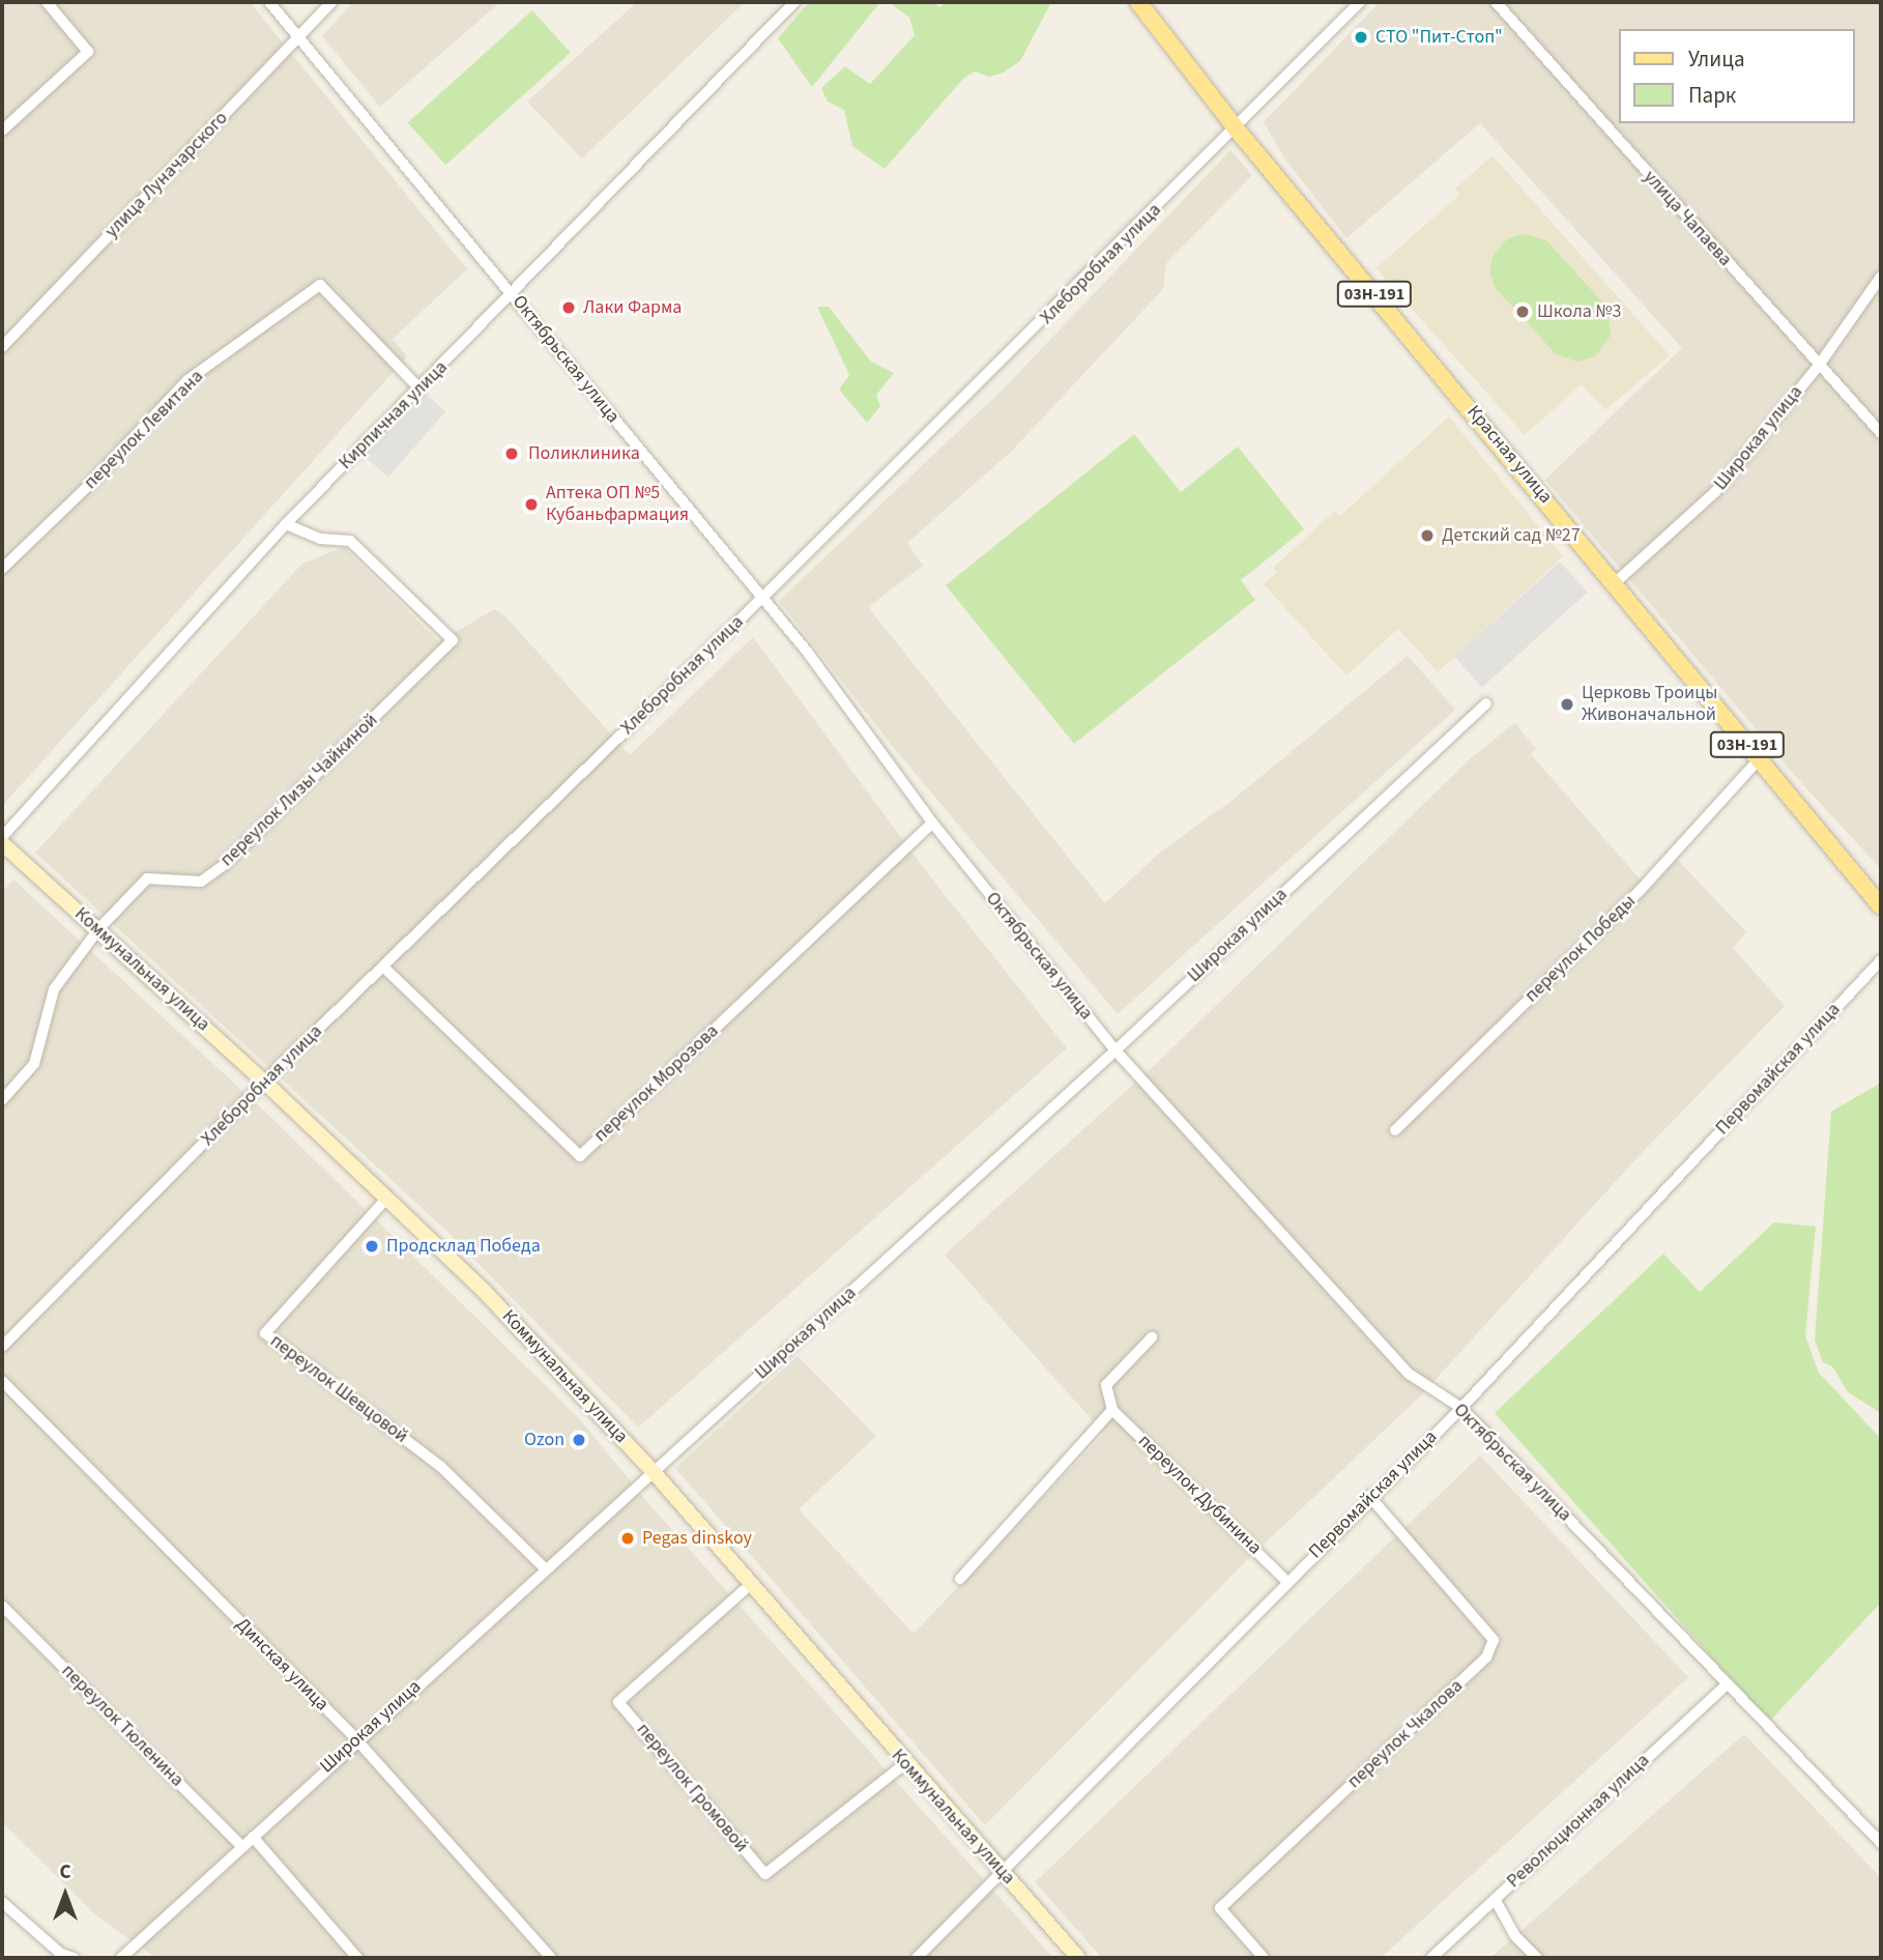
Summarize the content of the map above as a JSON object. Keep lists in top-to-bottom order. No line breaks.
{"streets":{"main road":["03Н-191","Красная улица"],"street":["улица Луначарского","улица Чапаева","Хлеборобная улица","Октябрьская улица","Кирпичная улица","переулок Левитана","Широкая улица","переулок Лизы Чайкиной","переулок Победы","Коммунальная улица","Первомайская улица","переулок Морозова","переулок Шевцовой","переулок Дубинина","Динская улица","переулок Тюленина","переулок Чкалова","переулок Громовой","Революционная улица"]},"crossings":[["улица Луначарского","Октябрьская улица"],["улица Чапаева","Широкая улица"],["Хлеборобная улица","Октябрьская улица"],["Хлеборобная улица","Красная улица"],["Хлеборобная улица","Коммунальная улица"],["Хлеборобная улица","переулок Морозова"],["Октябрьская улица","Кирпичная улица"],["Октябрьская улица","Широкая улица"],["Октябрьская улица","Первомайская улица"],["Октябрьская улица","переулок Морозова"],["Октябрьская улица","Революционная улица"],["Кирпичная улица","переулок Левитана"],["Кирпичная улица","переулок Лизы Чайкиной"],["Широкая улица","Красная улица"],["Широкая улица","Коммунальная улица"],["Широкая улица","переулок Шевцовой"],["Широкая улица","Динская улица"],["Широкая улица","переулок Тюленина"],["Красная улица","переулок Победы"],["переулок Лизы Чайкиной","Коммунальная улица"],["Коммунальная улица","Первомайская улица"],["Коммунальная улица","переулок Шевцовой"],["Коммунальная улица","переулок Громовой"],["Первомайская улица","переулок Дубинина"],["Первомайская улица","переулок Чкалова"]],"places":["СТО \"Пит-Стоп\"","Лаки Фарма","Школа №3","Поликлиника","Аптека ОП №5 Кубаньфармация","Детский сад №27","Церковь Троицы Живоначальной","Продсклад Победа","Ozon","Pegas dinskoy"],"legend":["Улица","Парк"],"north":"top"}
